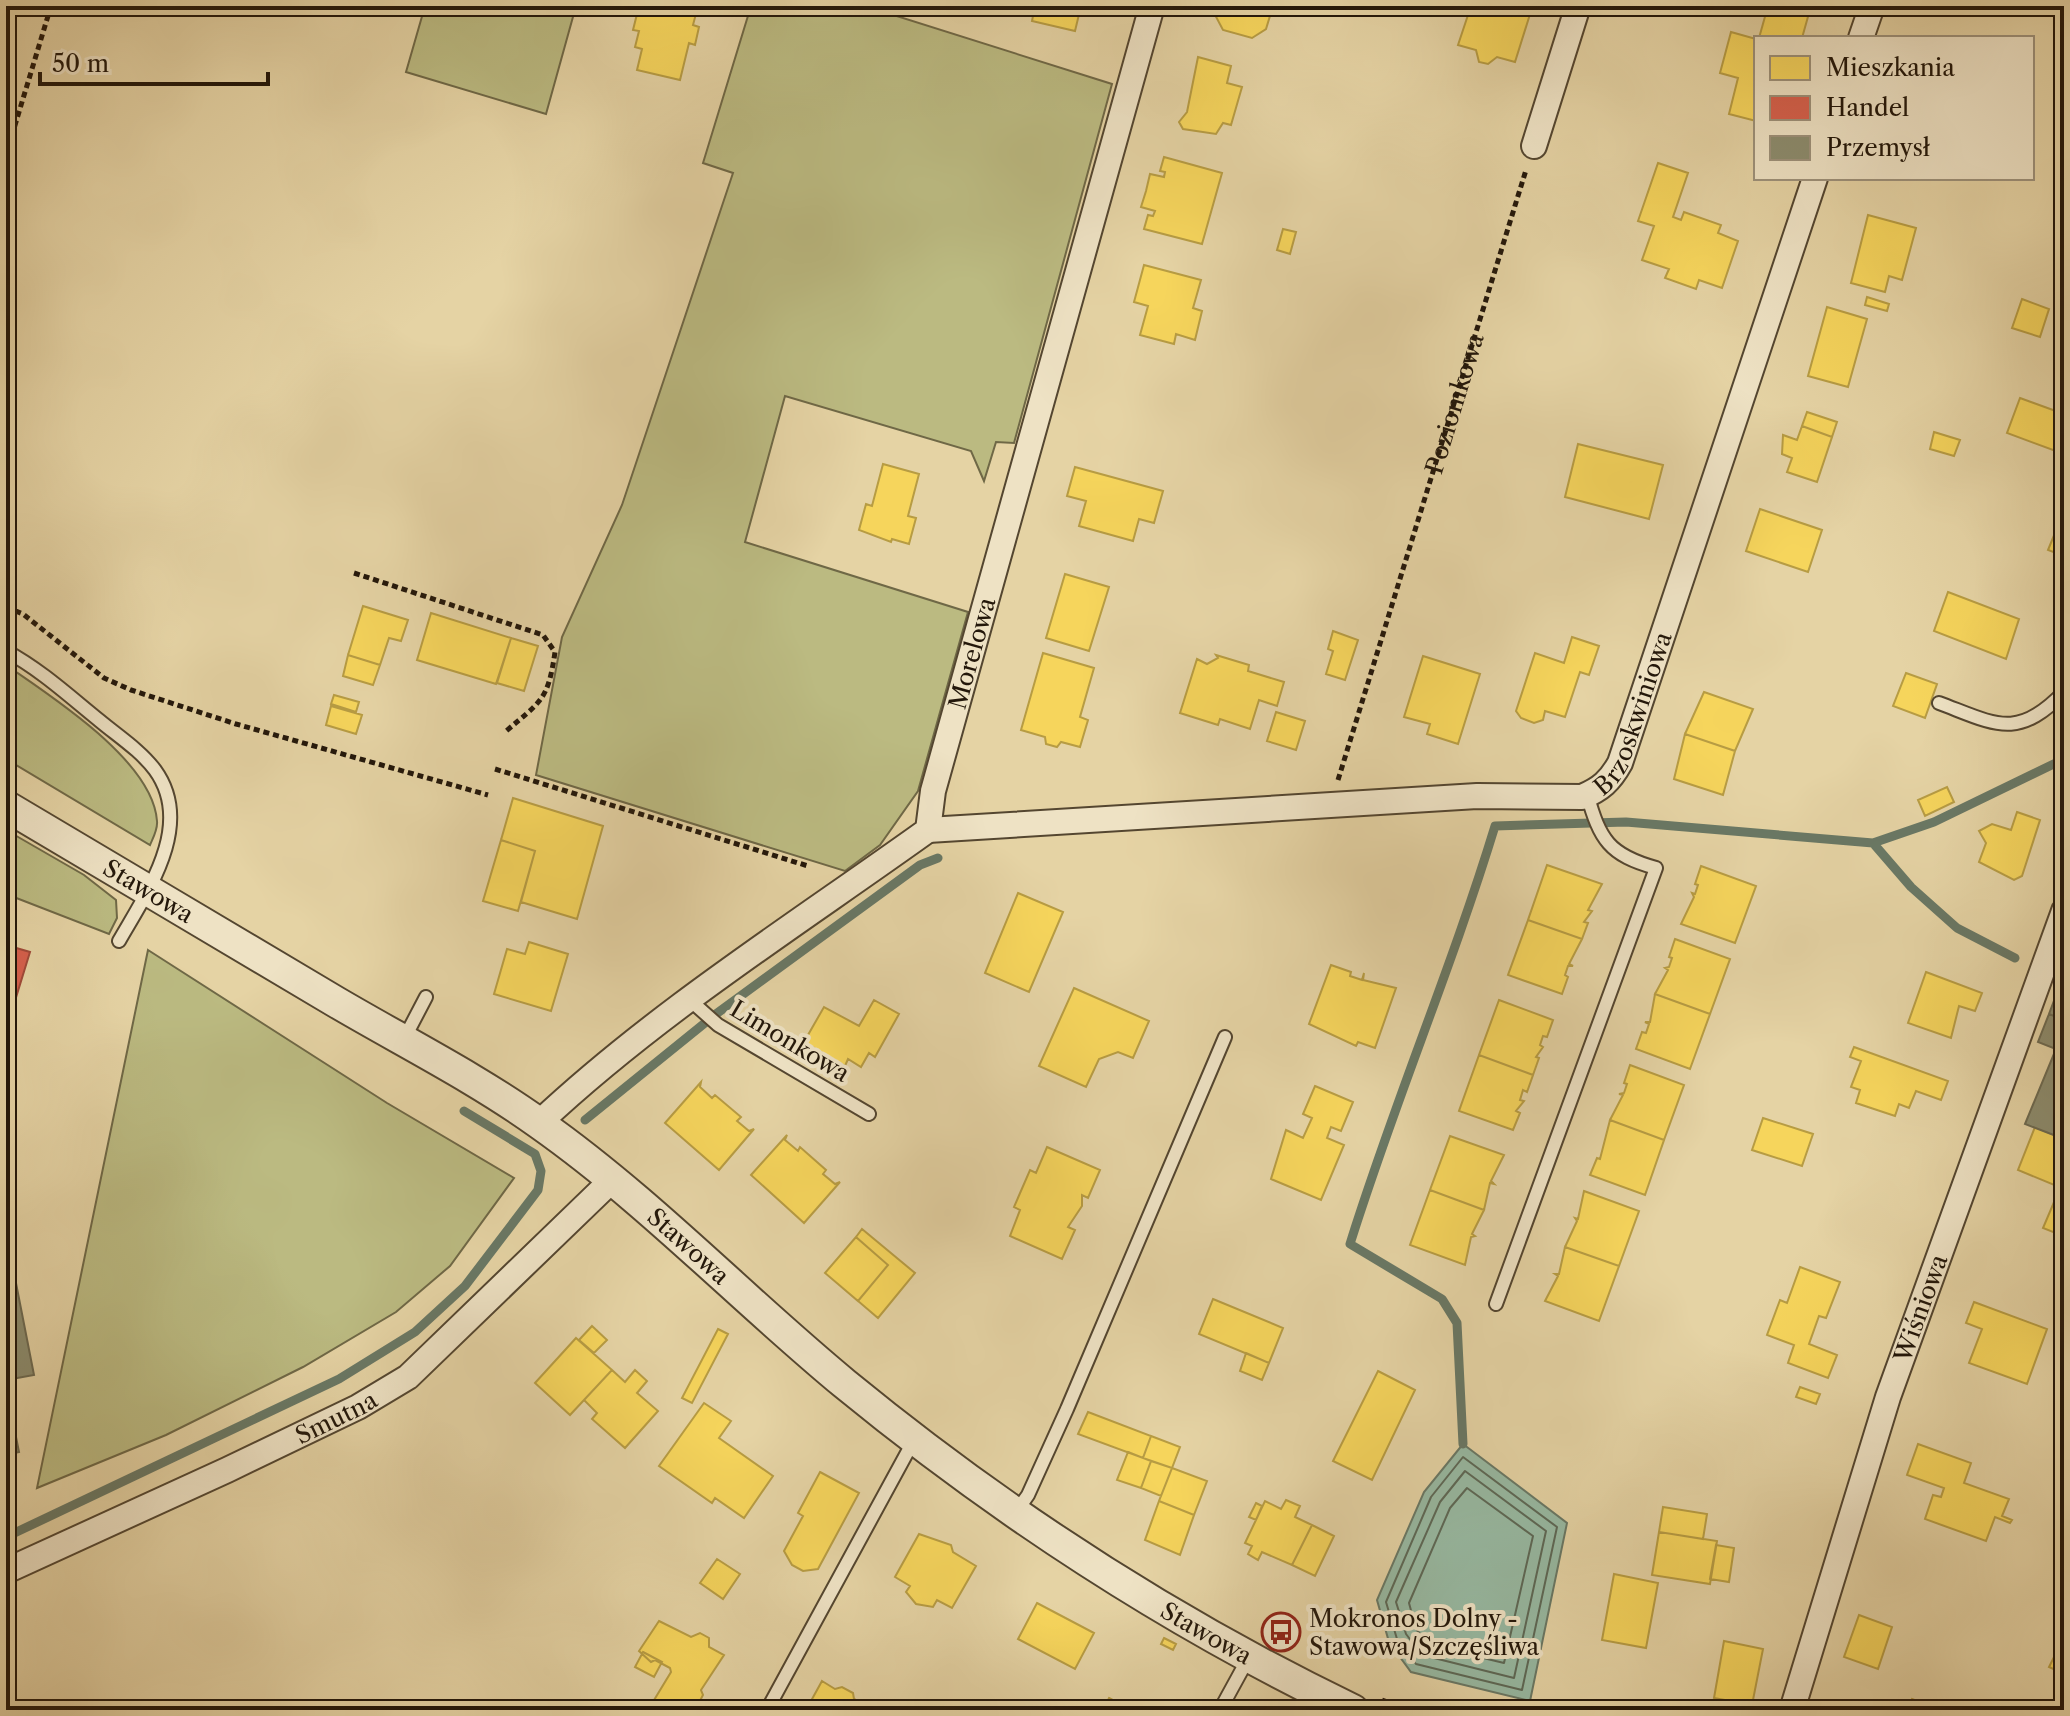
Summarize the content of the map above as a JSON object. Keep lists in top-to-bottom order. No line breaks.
{"streets":{"street":["Morelowa","Brzoskwiniowa","Stawowa","Wiśniowa","Smutna"],"lane":["Limonkowa"],"path":["Poziomkowa"]},"crossings":[["Poziomkowa","Brzoskwiniowa"],["Morelowa","Brzoskwiniowa"],["Stawowa","Smutna"]],"places":{"bus stop":["Mokronos Dolny - Stawowa/Szczęśliwa"]},"legend":["Mieszkania","Handel","Przemysł"],"scale_bar":"50 m"}
